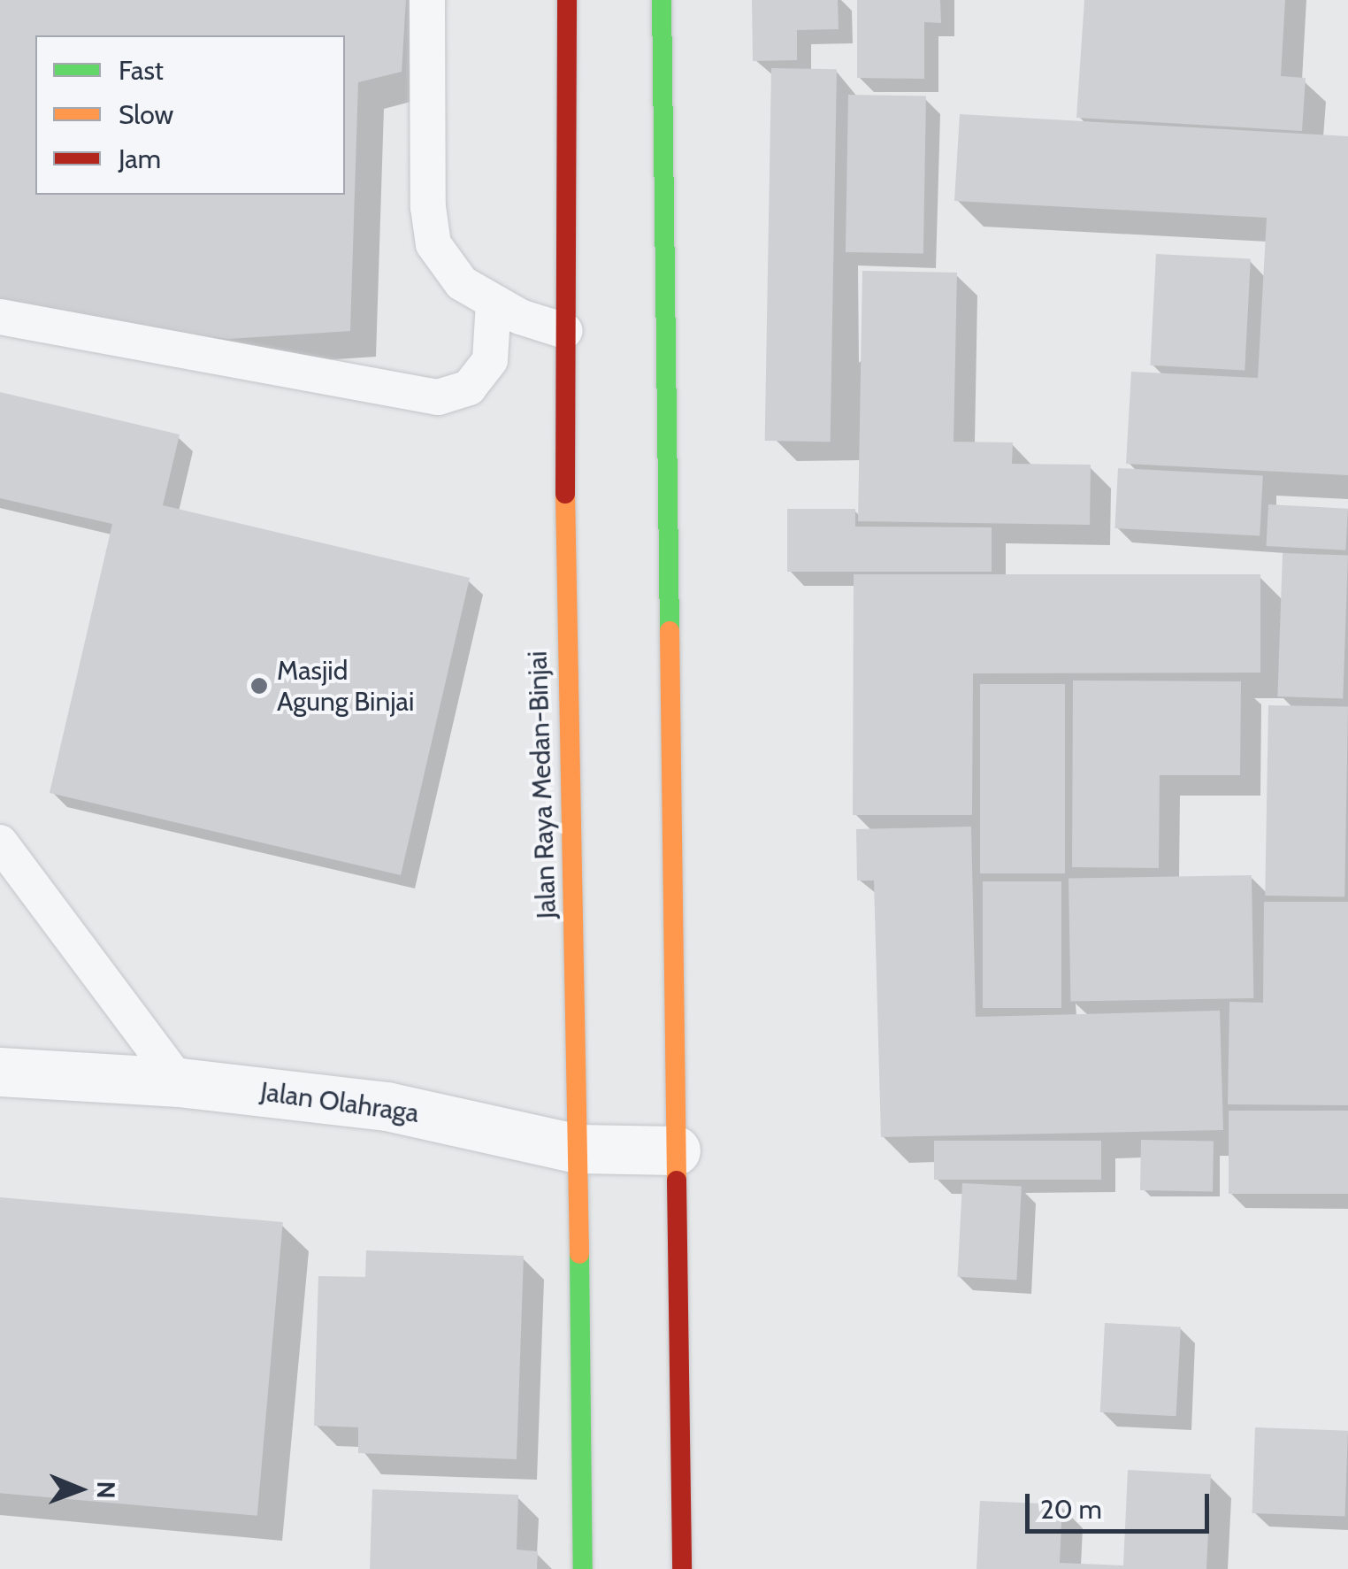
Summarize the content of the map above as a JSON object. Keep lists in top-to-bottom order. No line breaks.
{"streets":{"main road":["Jalan Raya Medan-Binjai"],"street":["Jalan Olahraga"]},"crossings":[["Jalan Raya Medan-Binjai","Jalan Olahraga"]],"places":["Masjid Agung Binjai"],"legend":["Fast","Slow","Jam"],"scale_bar":"20 m","north":"right"}
